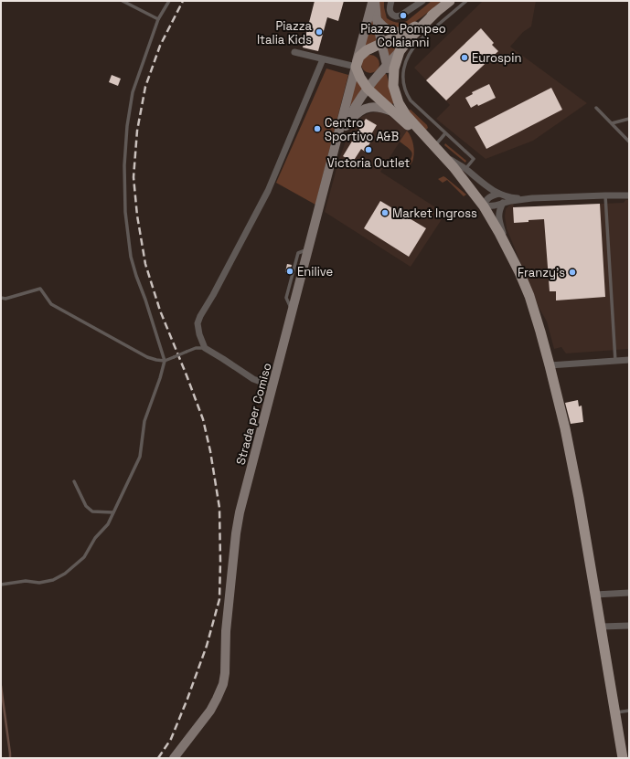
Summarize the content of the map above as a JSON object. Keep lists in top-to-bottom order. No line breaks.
{"streets":{"main road":["Strada per Comiso"]},"places":["Piazza Pompeo Colaianni","Piazza Italia Kids","Eurospin","Centro Sportivo A&B","Victoria Outlet","Market Ingross","Enilive","Franzy's"]}
